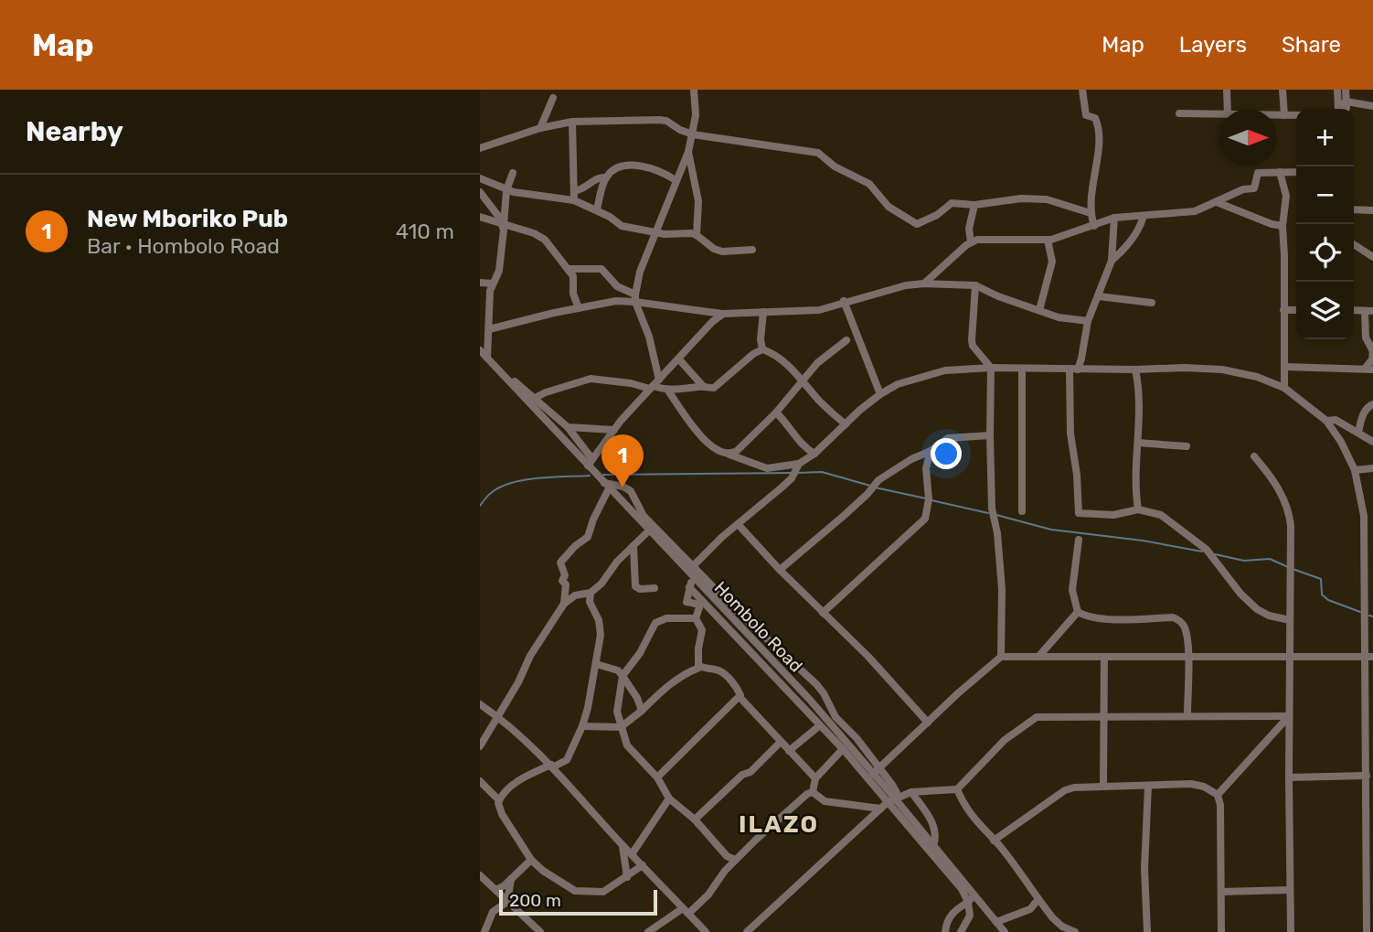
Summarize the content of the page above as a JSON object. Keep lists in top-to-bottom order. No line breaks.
{"streets":{"street":["Hombolo Road"]},"districts":["ILAZO"],"scale_bar":"200 m","north":"right","page":{"header":"Map","nav":["Map","Layers","Share"],"heading":"Nearby","map_buttons":["+","−"],"list":[{"mark":"1","name":"New Mboriko Pub","note":"Bar · Hombolo Road","value":"410 m"}],"pins":"1","scale":"200 m"}}
